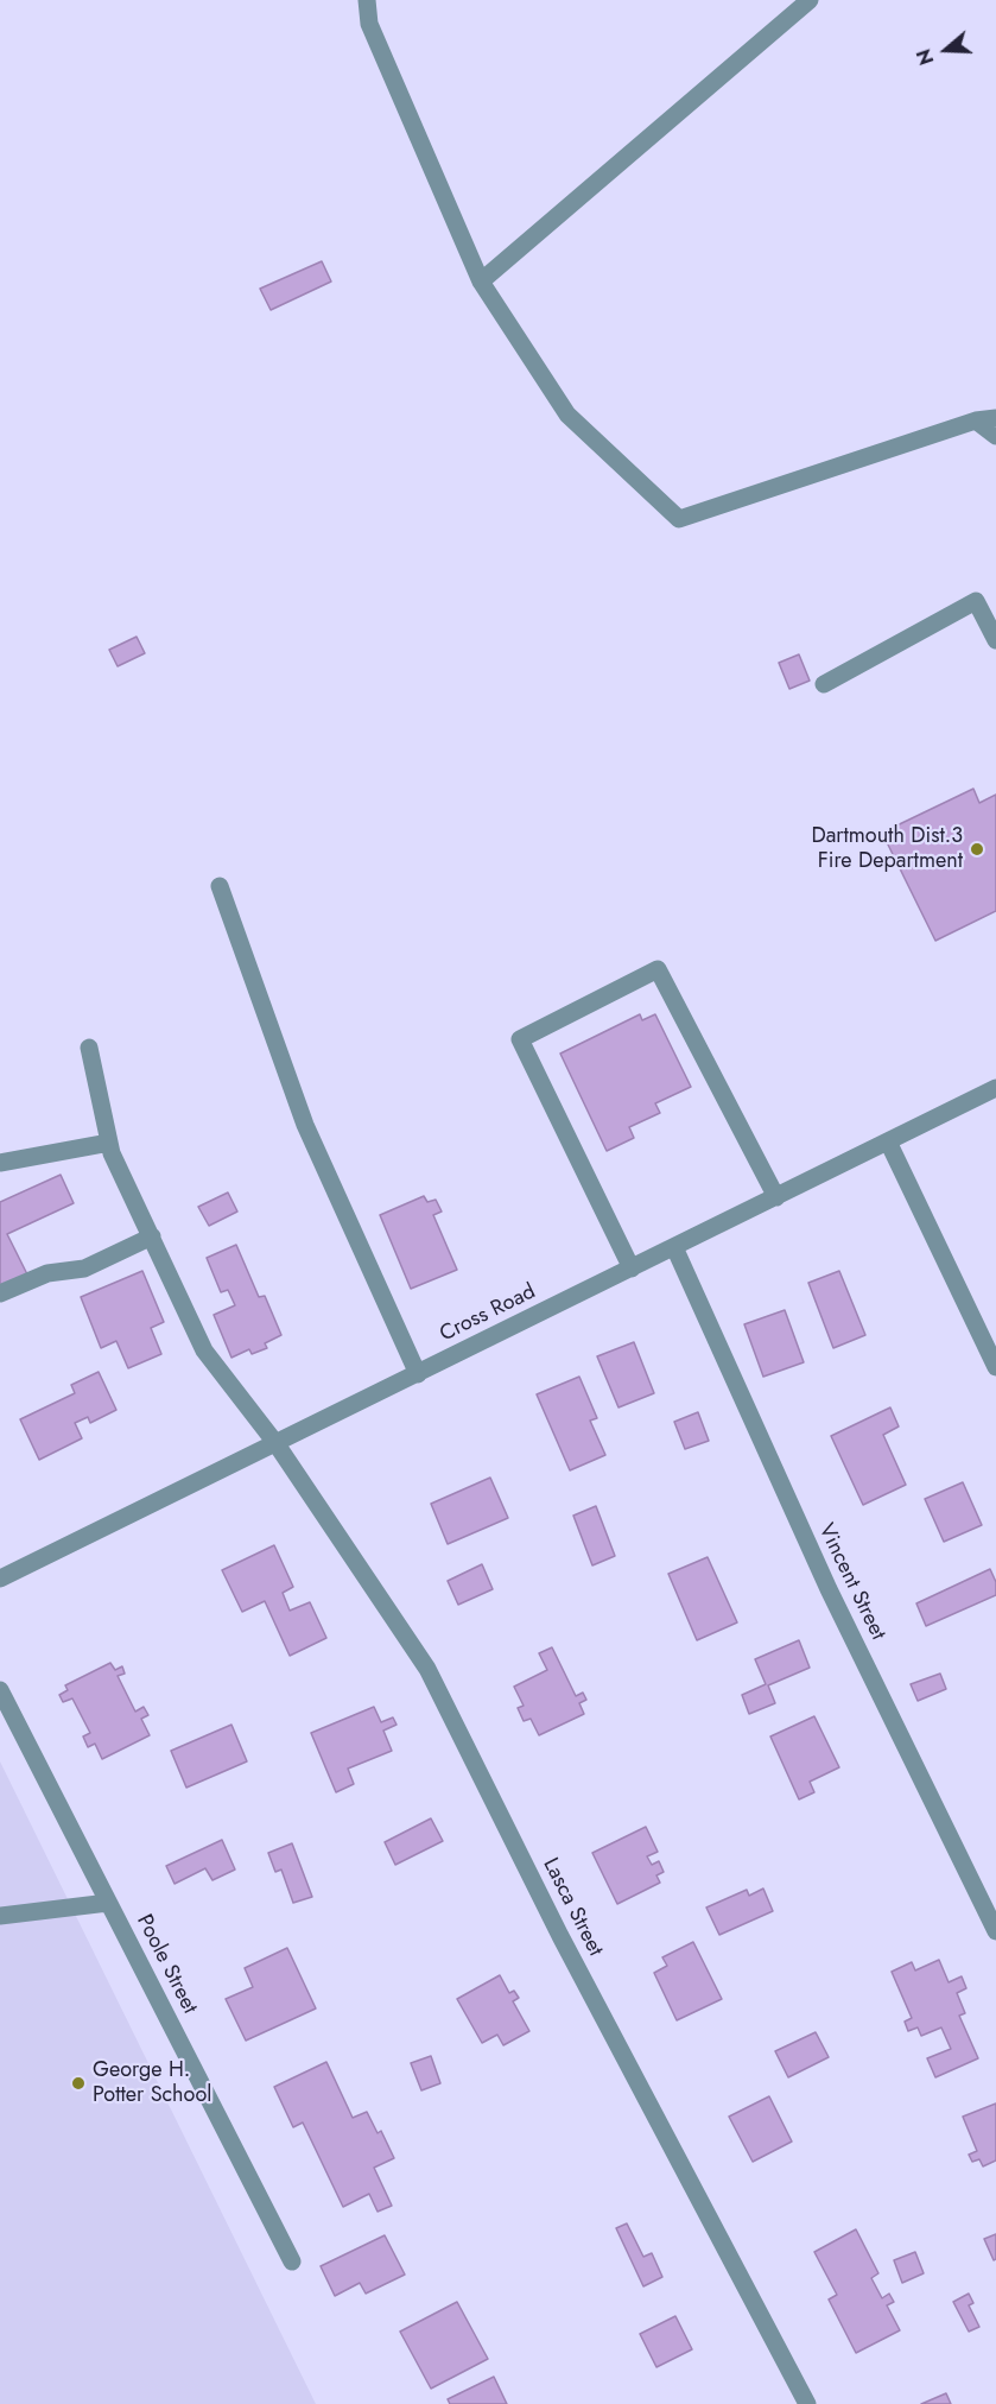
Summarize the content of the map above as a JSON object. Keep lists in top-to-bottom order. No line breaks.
{"streets":{"street":["Cross Road","Vincent Street","Lasca Street","Poole Street"]},"crossings":[["Cross Road","Vincent Street"],["Cross Road","Lasca Street"]],"places":["Dartmouth Dist.3 Fire Department","George H. Potter School"],"north":"left"}
